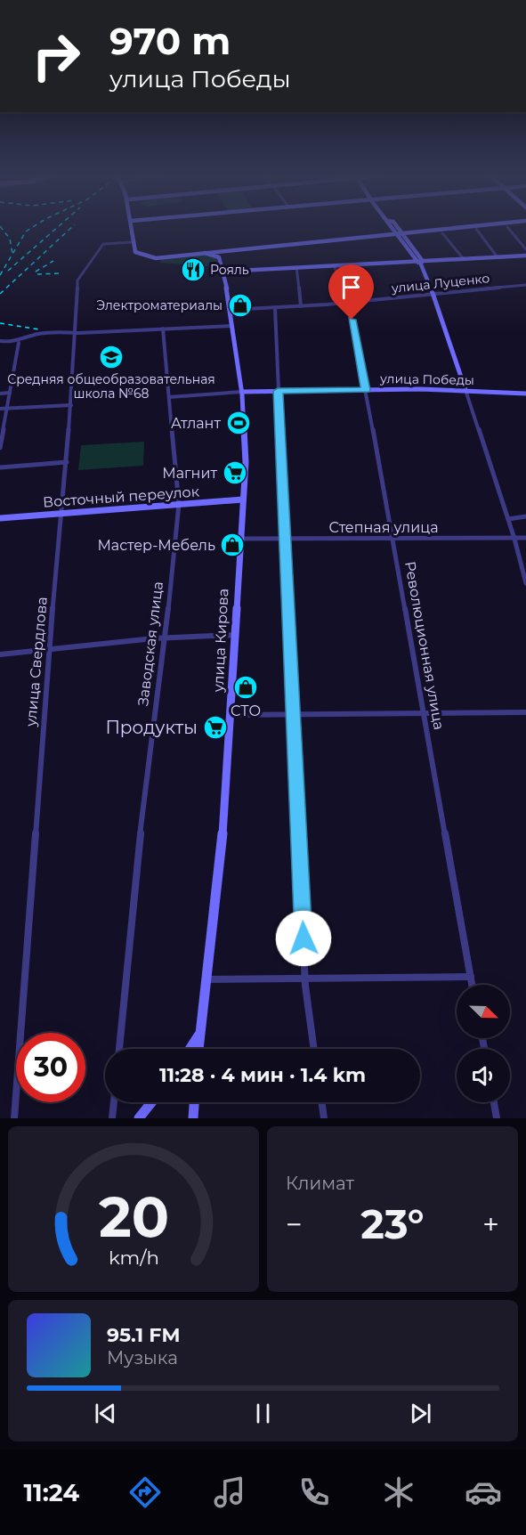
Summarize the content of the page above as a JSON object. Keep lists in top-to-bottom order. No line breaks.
{"streets":{"street":["улица Луценко","улица Победы","Восточный переулок","Степная улица","улица Кирова","Заводская улица","Революционная улица","улица Свердлова"]},"crossings":[["улица Луценко","улица Кирова"],["улица Луценко","Революционная улица"],["улица Победы","улица Кирова"],["улица Победы","Заводская улица"],["улица Победы","Революционная улица"],["Восточный переулок","улица Кирова"],["Восточный переулок","Заводская улица"],["Восточный переулок","улица Свердлова"],["Степная улица","улица Кирова"],["Степная улица","Революционная улица"]],"places":{"restaurant":["Рояль"],"shop":["Электроматериалы","Мастер-Мебель","СТО"],"school or university":["Средняя общеобразовательная школа №68"],"sports":["Атлант"],"supermarket":["Магнит","Продукты"]},"north":"bottom right","page":{"turn":["970 m","улица Победы"],"limit":"30","trip":"11:28 · 4 мин · 1.4 km","tile":"Климат","heat":["−","23°","+"],"song":["95.1 FM","Музыка"],"tabs":"11:24","gauge":["20","km/h"]}}
